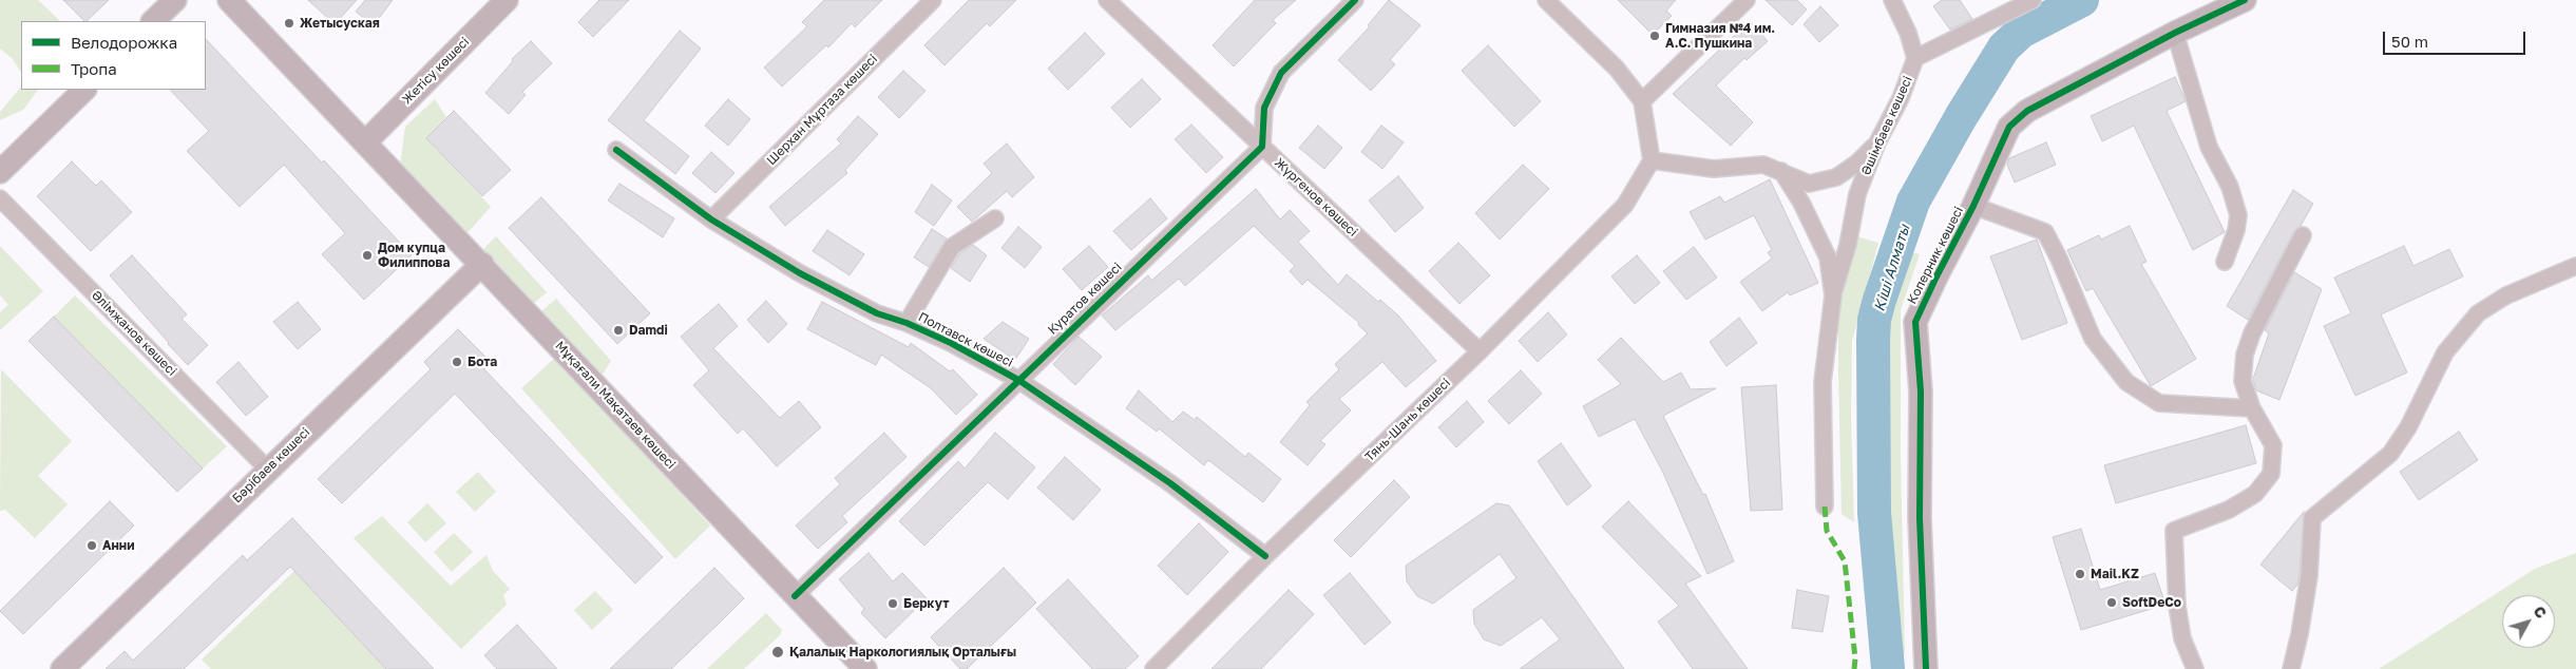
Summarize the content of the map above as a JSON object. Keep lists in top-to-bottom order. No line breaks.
{"streets":{"street":["Жетісу көшесі","Шерхан Мұртаза көшесі","Әшімбаев көшесі","Жүргенов көшесі","Коперник көшесі","Куратов көшесі","Әлімжанов көшесі","Полтавск көшесі","Мұқағали Мақатаев көшесі","Тянь-Шань көшесі","Бәрібаев көшесі"]},"crossings":[["Жетісу көшесі","Мұқағали Мақатаев көшесі"],["Шерхан Мұртаза көшесі","Полтавск көшесі"],["Жүргенов көшесі","Куратов көшесі"],["Жүргенов көшесі","Тянь-Шань көшесі"],["Куратов көшесі","Полтавск көшесі"],["Куратов көшесі","Мұқағали Мақатаев көшесі"],["Әлімжанов көшесі","Бәрібаев көшесі"],["Полтавск көшесі","Тянь-Шань көшесі"],["Мұқағали Мақатаев көшесі","Бәрібаев көшесі"]],"water":["Кіші Алматы"],"places":["Жетысуская","Гимназия №4 им. А.С. Пушкина","Дом купца Филиппова","Damdi","Бота","Анни","Mail.KZ","SoftDeCo","Беркут","Қалалық Наркологиялық Орталығы"],"legend":["Велодорожка","Тропа"],"scale_bar":"50 m","north":"top right"}
